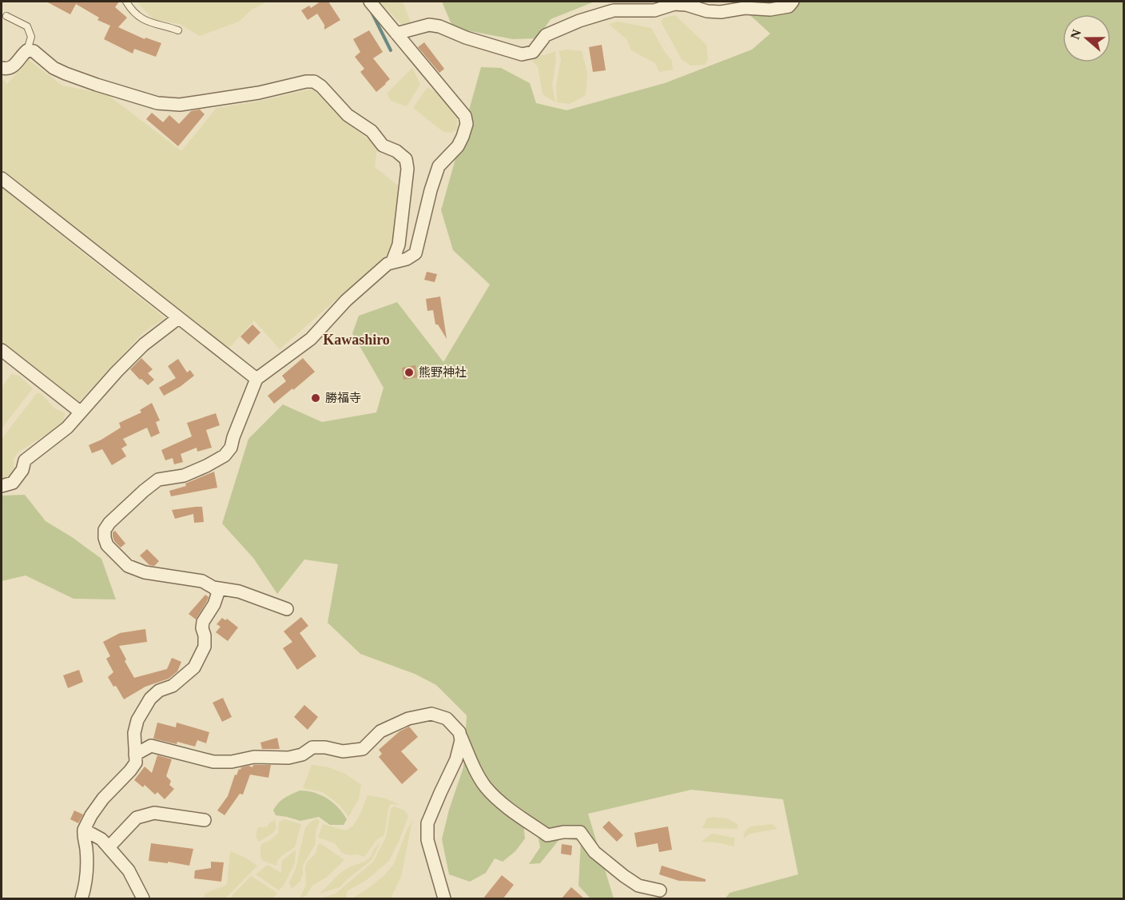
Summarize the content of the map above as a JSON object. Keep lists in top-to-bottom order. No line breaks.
{"districts":["Kawashiro"],"places":["熊野神社","勝福寺"],"north":"left"}
